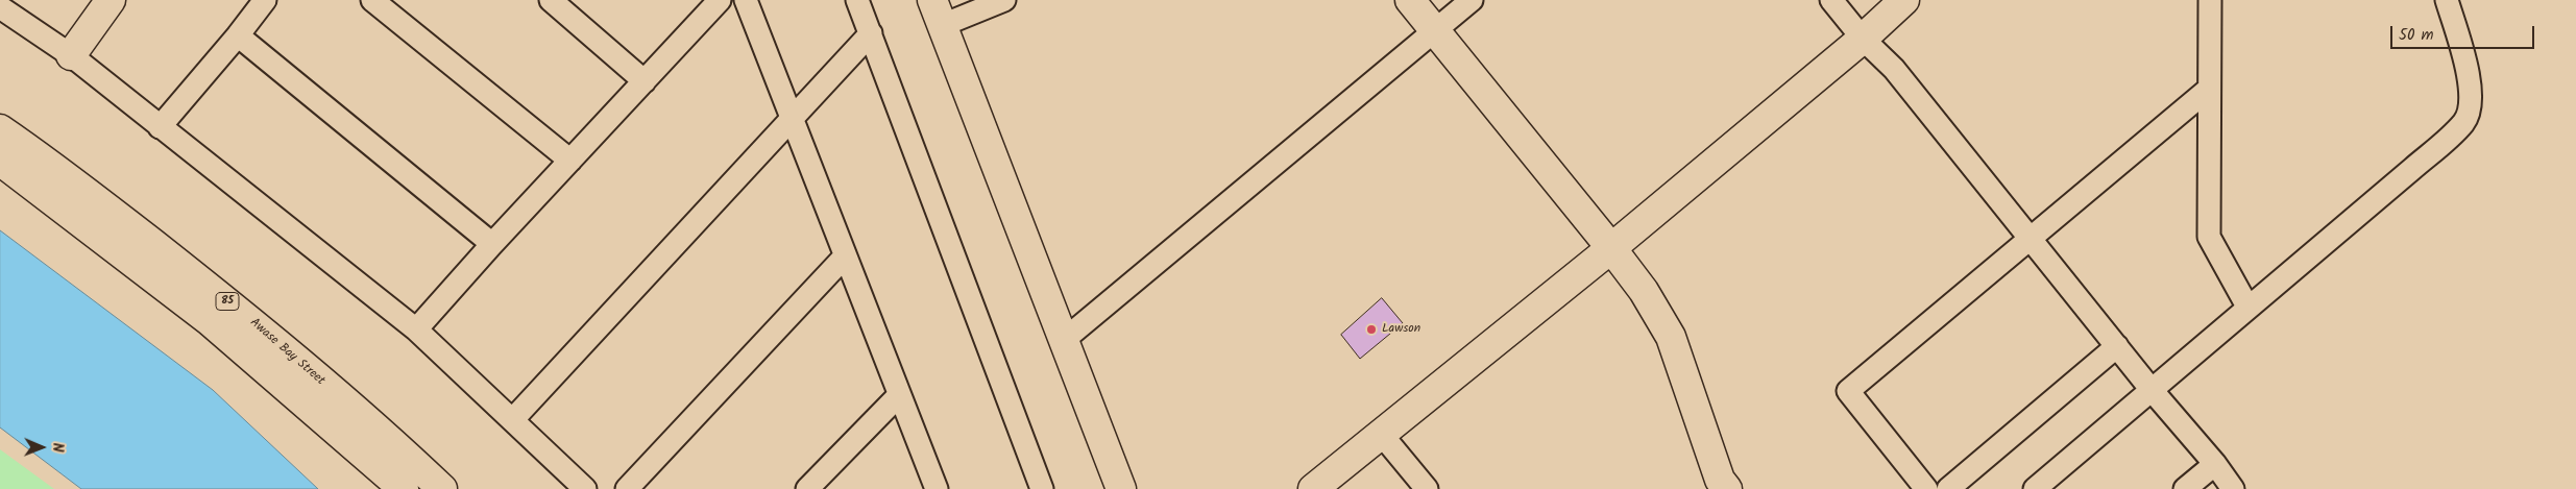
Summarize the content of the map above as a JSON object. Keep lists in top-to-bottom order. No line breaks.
{"streets":{"street":["85","Awase Bay Street"]},"places":["Lawson"],"scale_bar":"50 m","north":"right"}
